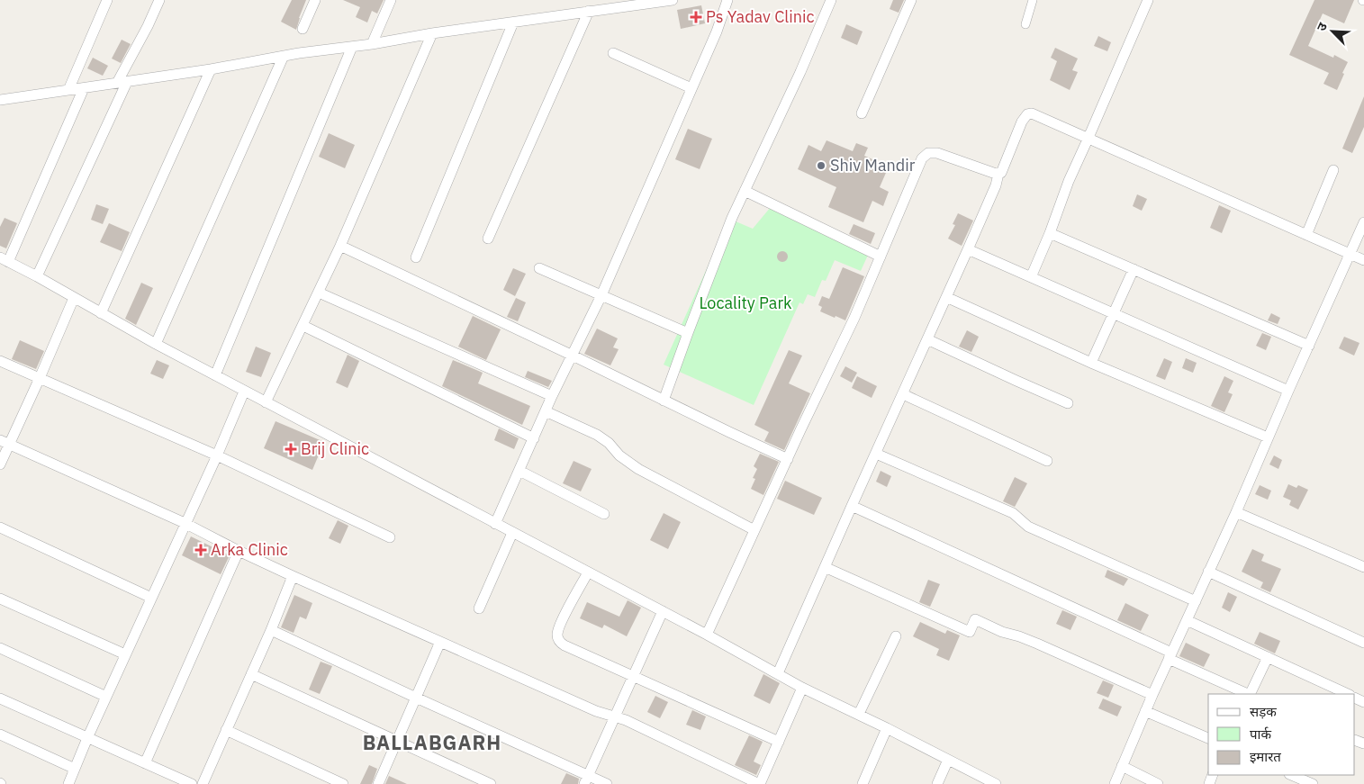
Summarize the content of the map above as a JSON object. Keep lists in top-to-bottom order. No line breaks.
{"districts":["BALLABGARH"],"parks":["Locality Park"],"places":{"health":["Ps Yadav Clinic","Brij Clinic","Arka Clinic"],"other":["Shiv Mandir"]},"legend":["सड़क","पार्क","इमारत"],"north":"top left"}
